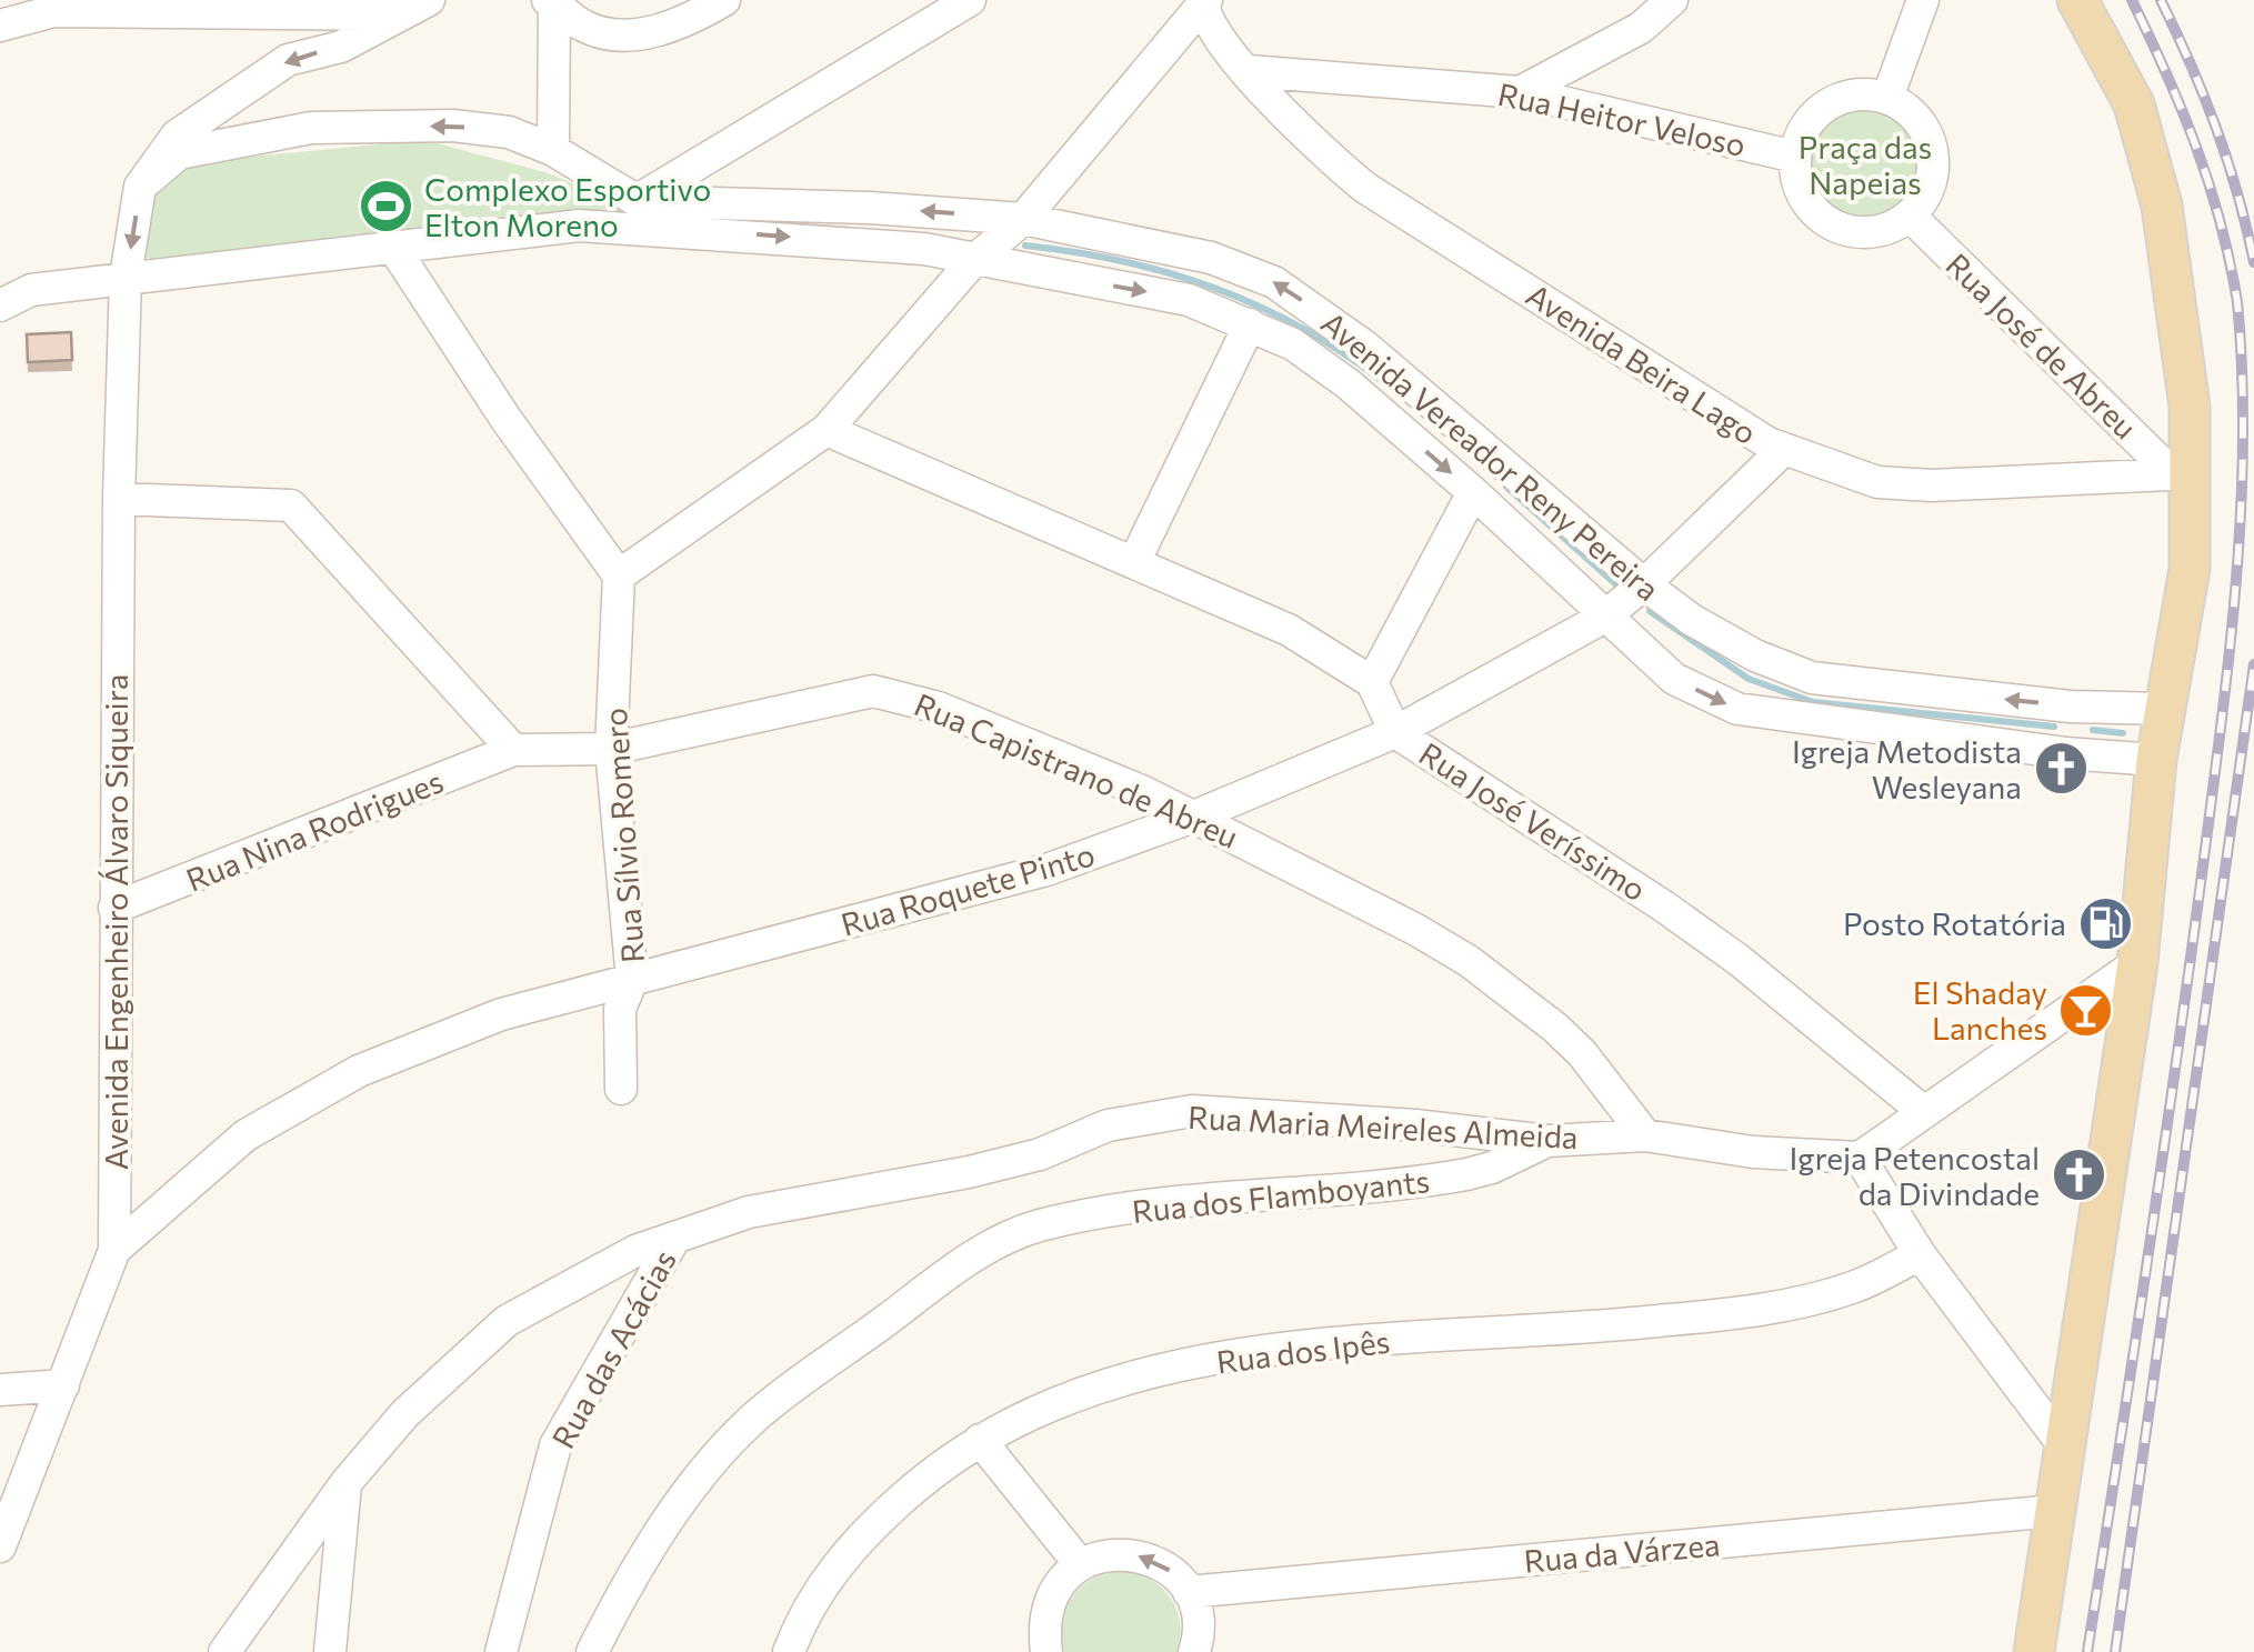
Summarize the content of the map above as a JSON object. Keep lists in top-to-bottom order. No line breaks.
{"streets":{"street":["Rua Heitor Veloso","Rua José de Abreu","Avenida Beira Lago","Avenida Vereador Reny Pereira","Rua Capistrano de Abreu","Rua José Veríssimo","Rua Nina Rodrigues","Rua Sílvio Romero","Rua Roquete Pinto","Avenida Engenheiro Álvaro Siqueira","Rua Maria Meireles Almeida","Rua dos Flamboyants","Rua das Acácias","Rua dos Ipês","Rua da Várzea"]},"crossings":[["Rua Heitor Veloso","Rua José de Abreu"],["Rua Heitor Veloso","Avenida Beira Lago"],["Rua José de Abreu","Avenida Beira Lago"],["Avenida Beira Lago","Rua Roquete Pinto"],["Avenida Vereador Reny Pereira","Rua Roquete Pinto"],["Avenida Vereador Reny Pereira","Avenida Engenheiro Álvaro Siqueira"],["Rua Capistrano de Abreu","Rua Nina Rodrigues"],["Rua Capistrano de Abreu","Rua Sílvio Romero"],["Rua Capistrano de Abreu","Rua Roquete Pinto"],["Rua Capistrano de Abreu","Rua Maria Meireles Almeida"],["Rua José Veríssimo","Rua Roquete Pinto"],["Rua Nina Rodrigues","Avenida Engenheiro Álvaro Siqueira"],["Rua Sílvio Romero","Rua Roquete Pinto"],["Rua Roquete Pinto","Avenida Engenheiro Álvaro Siqueira"],["Rua Maria Meireles Almeida","Rua dos Flamboyants"],["Rua Maria Meireles Almeida","Rua das Acácias"]],"parks":["Praça das Napeias"],"places":{"sports":["Complexo Esportivo Elton Moreno"],"church":["Igreja Metodista Wesleyana","Igreja Petencostal da Divindade"],"fuel station":["Posto Rotatória"],"bar":["El Shaday Lanches"]}}
